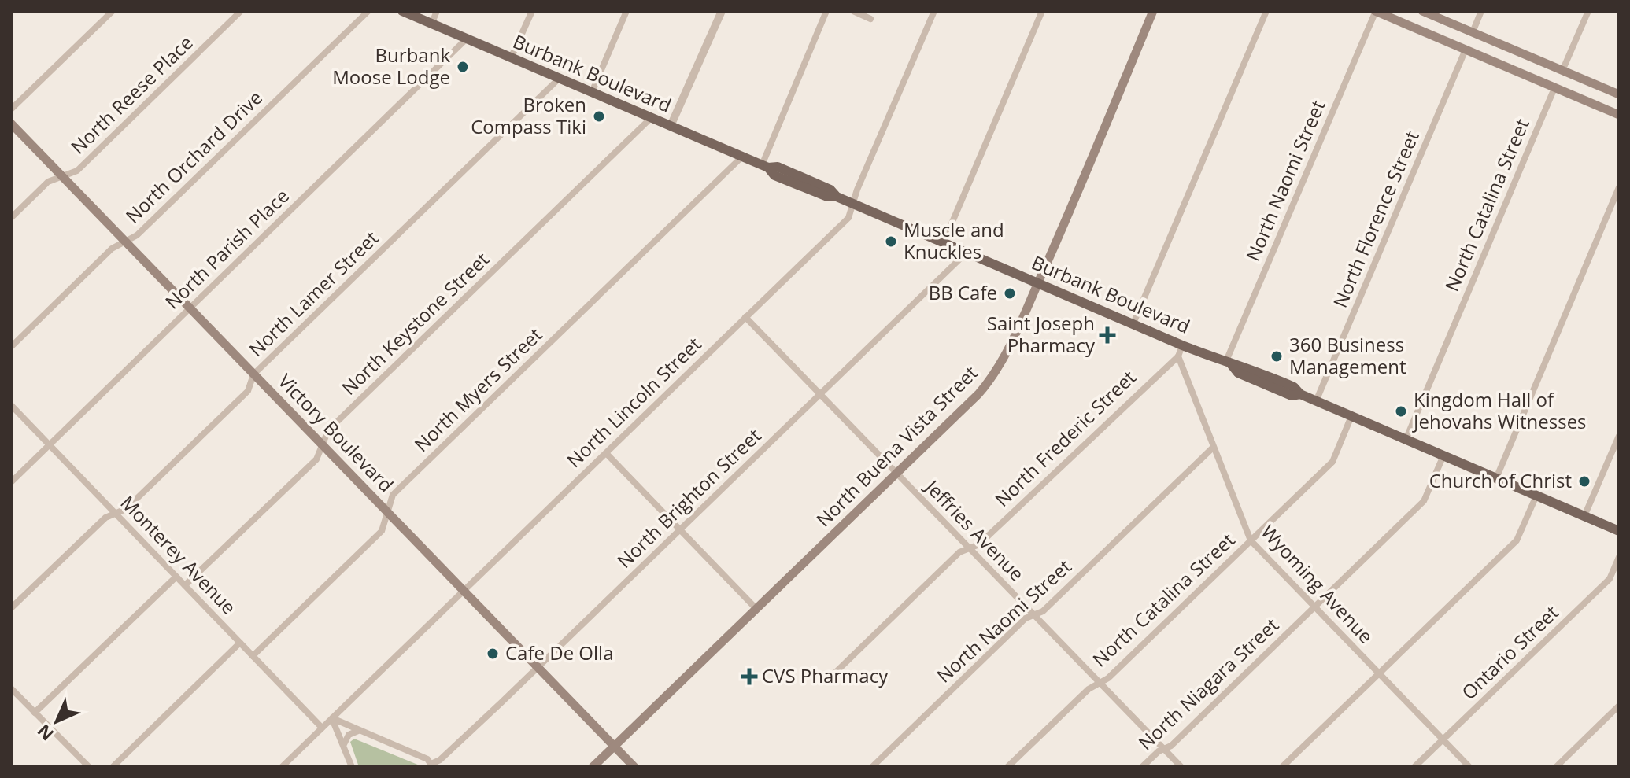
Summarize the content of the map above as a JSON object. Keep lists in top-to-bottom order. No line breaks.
{"streets":{"main road":["Burbank Boulevard","Victory Boulevard","North Buena Vista Street"],"street":["North Reese Place","North Orchard Drive","North Naomi Street","North Catalina Street","North Florence Street","North Parish Place","North Lamer Street","North Keystone Street","North Myers Street","North Lincoln Street","North Frederic Street","North Brighton Street","Jeffries Avenue","Monterey Avenue","Wyoming Avenue","Ontario Street","North Niagara Street"]},"crossings":[["Burbank Boulevard","North Naomi Street"],["Burbank Boulevard","North Catalina Street"],["Burbank Boulevard","North Florence Street"],["Burbank Boulevard","North Parish Place"],["Burbank Boulevard","North Lamer Street"],["Burbank Boulevard","North Keystone Street"],["Burbank Boulevard","North Myers Street"],["Burbank Boulevard","North Lincoln Street"],["Burbank Boulevard","North Frederic Street"],["Burbank Boulevard","North Buena Vista Street"],["Burbank Boulevard","North Brighton Street"],["Burbank Boulevard","North Niagara Street"],["North Reese Place","Victory Boulevard"],["North Orchard Drive","Victory Boulevard"],["North Naomi Street","Jeffries Avenue"],["North Naomi Street","Wyoming Avenue"],["North Catalina Street","Jeffries Avenue"],["North Catalina Street","Wyoming Avenue"],["North Parish Place","Victory Boulevard"],["North Parish Place","Monterey Avenue"],["North Lamer Street","Victory Boulevard"],["North Lamer Street","Monterey Avenue"],["North Keystone Street","Victory Boulevard"],["North Keystone Street","Monterey Avenue"],["North Myers Street","Victory Boulevard"],["North Myers Street","Monterey Avenue"],["North Lincoln Street","Victory Boulevard"],["North Lincoln Street","Jeffries Avenue"],["North Lincoln Street","Monterey Avenue"],["Victory Boulevard","North Buena Vista Street"],["Victory Boulevard","North Brighton Street"],["North Frederic Street","Jeffries Avenue"],["North Frederic Street","Wyoming Avenue"],["North Buena Vista Street","Jeffries Avenue"],["North Brighton Street","Jeffries Avenue"],["Jeffries Avenue","North Niagara Street"],["Wyoming Avenue","Ontario Street"],["Wyoming Avenue","North Niagara Street"]],"places":{"other":["Burbank Moose Lodge","Broken Compass Tiki","Muscle and Knuckles","BB Cafe","360 Business Management","Kingdom Hall of Jehovahs Witnesses","Church of Christ","Cafe De Olla"],"health":["Saint Joseph Pharmacy","CVS Pharmacy"]},"north":"bottom left"}
